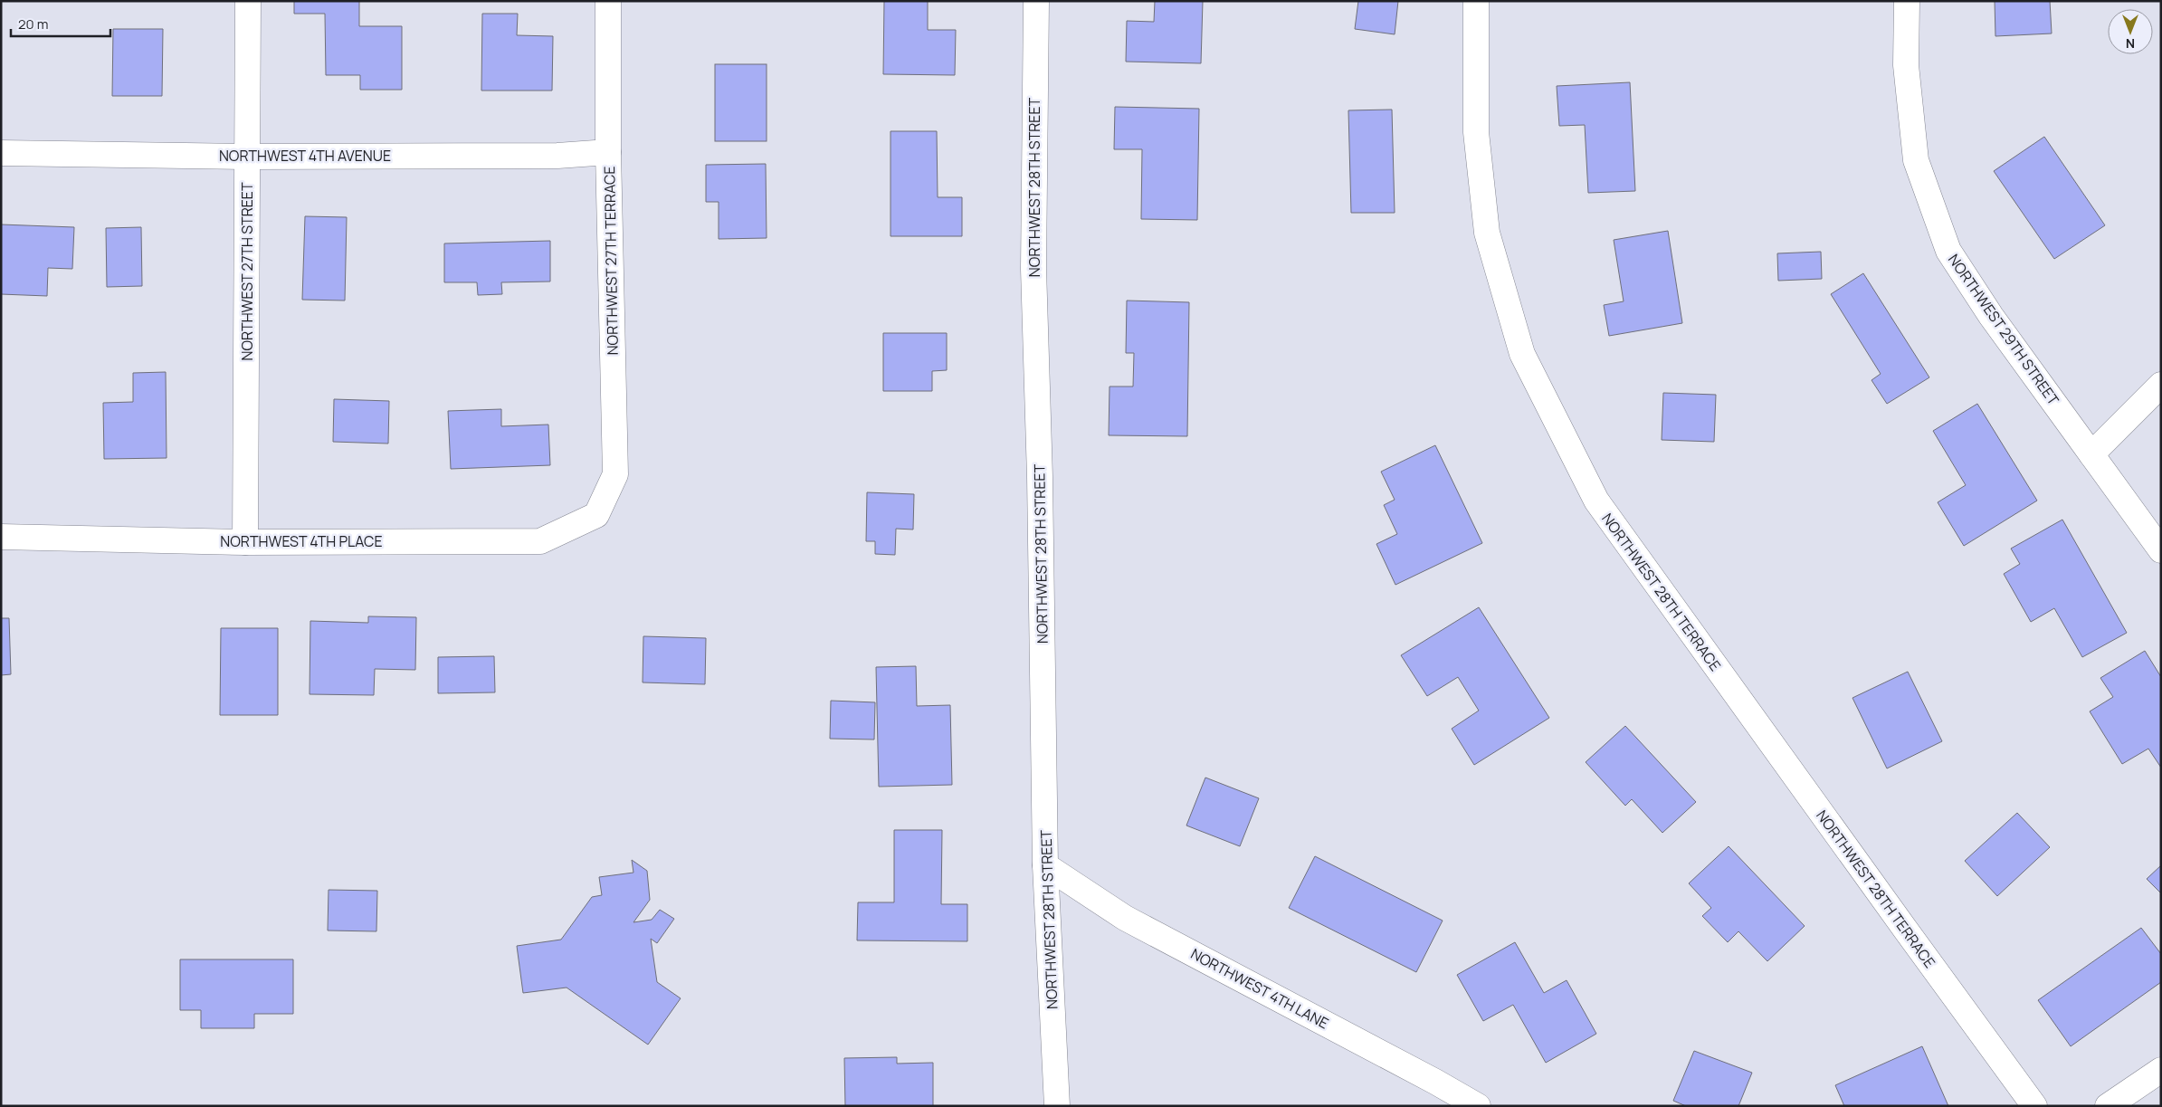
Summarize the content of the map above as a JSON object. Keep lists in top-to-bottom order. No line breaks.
{"streets":{"street":["NORTHWEST 4TH AVENUE","NORTHWEST 28TH STREET","NORTHWEST 27TH TERRACE","NORTHWEST 27TH STREET","NORTHWEST 29TH STREET","NORTHWEST 4TH PLACE","NORTHWEST 28TH TERRACE","NORTHWEST 4TH LANE"]},"crossings":[["NORTHWEST 4TH AVENUE","NORTHWEST 27TH TERRACE"],["NORTHWEST 4TH AVENUE","NORTHWEST 27TH STREET"],["NORTHWEST 28TH STREET","NORTHWEST 4TH LANE"],["NORTHWEST 27TH TERRACE","NORTHWEST 4TH PLACE"],["NORTHWEST 27TH STREET","NORTHWEST 4TH PLACE"]],"scale_bar":"20 m","north":"bottom"}
